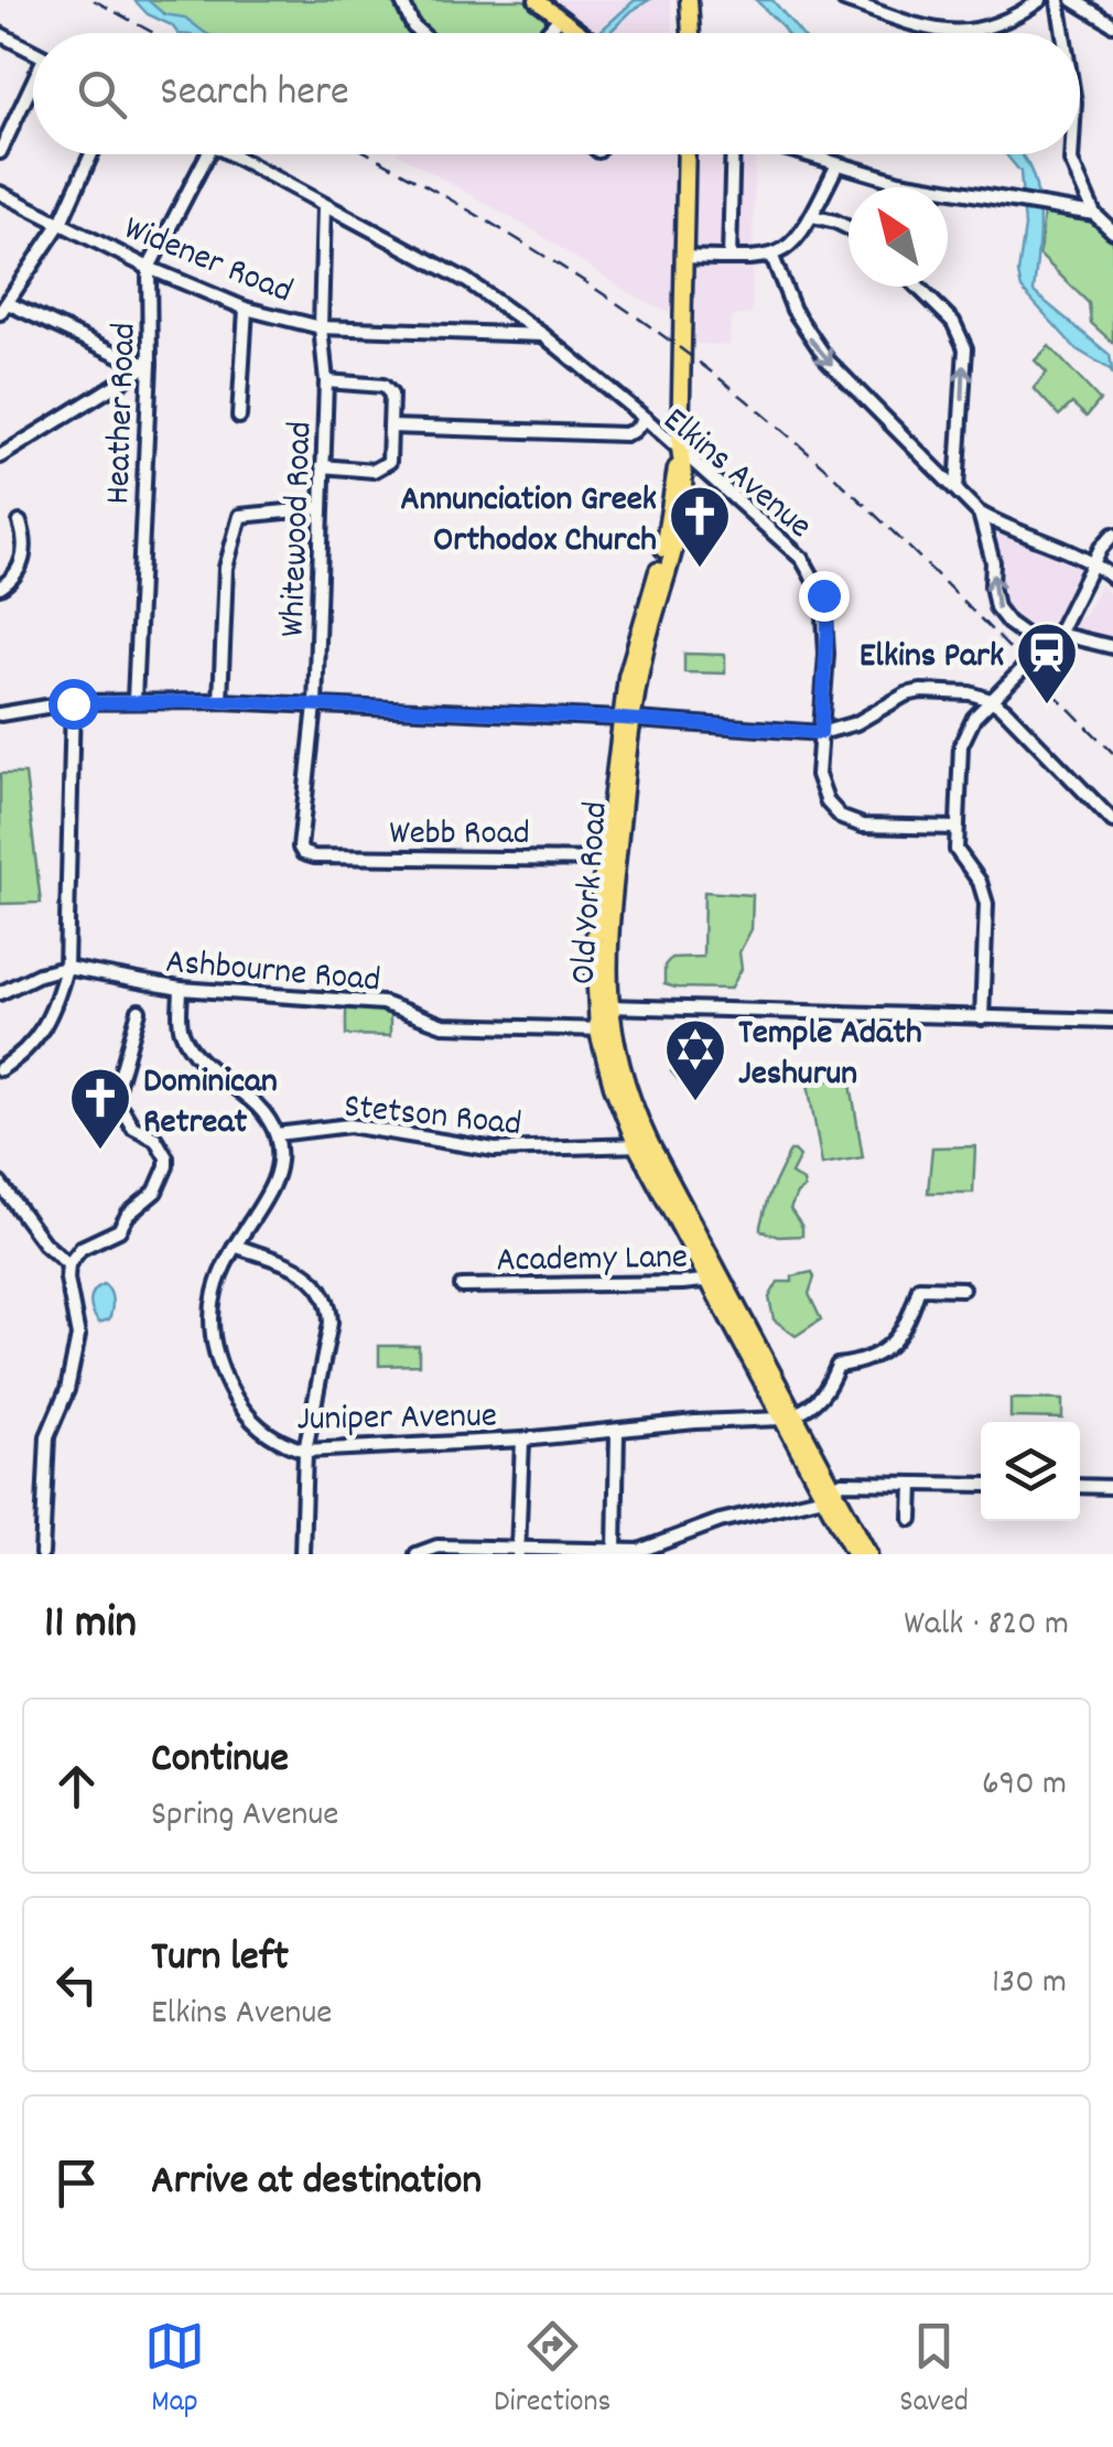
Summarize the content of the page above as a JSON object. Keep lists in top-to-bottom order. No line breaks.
{"streets":{"highway":["Old York Road"],"street":["Widener Road","Heather Road","Elkins Avenue","Whitewood Road","Webb Road","Ashbourne Road","Stetson Road","Academy Lane","Juniper Avenue"]},"crossings":[["Widener Road","Heather Road"],["Widener Road","Whitewood Road"],["Elkins Avenue","Old York Road"],["Whitewood Road","Webb Road"],["Webb Road","Old York Road"],["Old York Road","Ashbourne Road"],["Old York Road","Stetson Road"],["Old York Road","Academy Lane"],["Old York Road","Juniper Avenue"],["Stetson Road","Juniper Avenue"]],"places":{"church":["Annunciation Greek Orthodox Church","Dominican Retreat"],"station":["Elkins Park"],"synagogue":["Temple Adath Jeshurun"]},"north":"top left","page":{"search":"Search here","heading":["11 min","Walk · 820 m"],"list":[["Continue","Spring Avenue","690 m"],["Turn left","Elkins Avenue","130 m"],"Arrive at destination"],"nav":["Map","Directions","Saved"]}}
